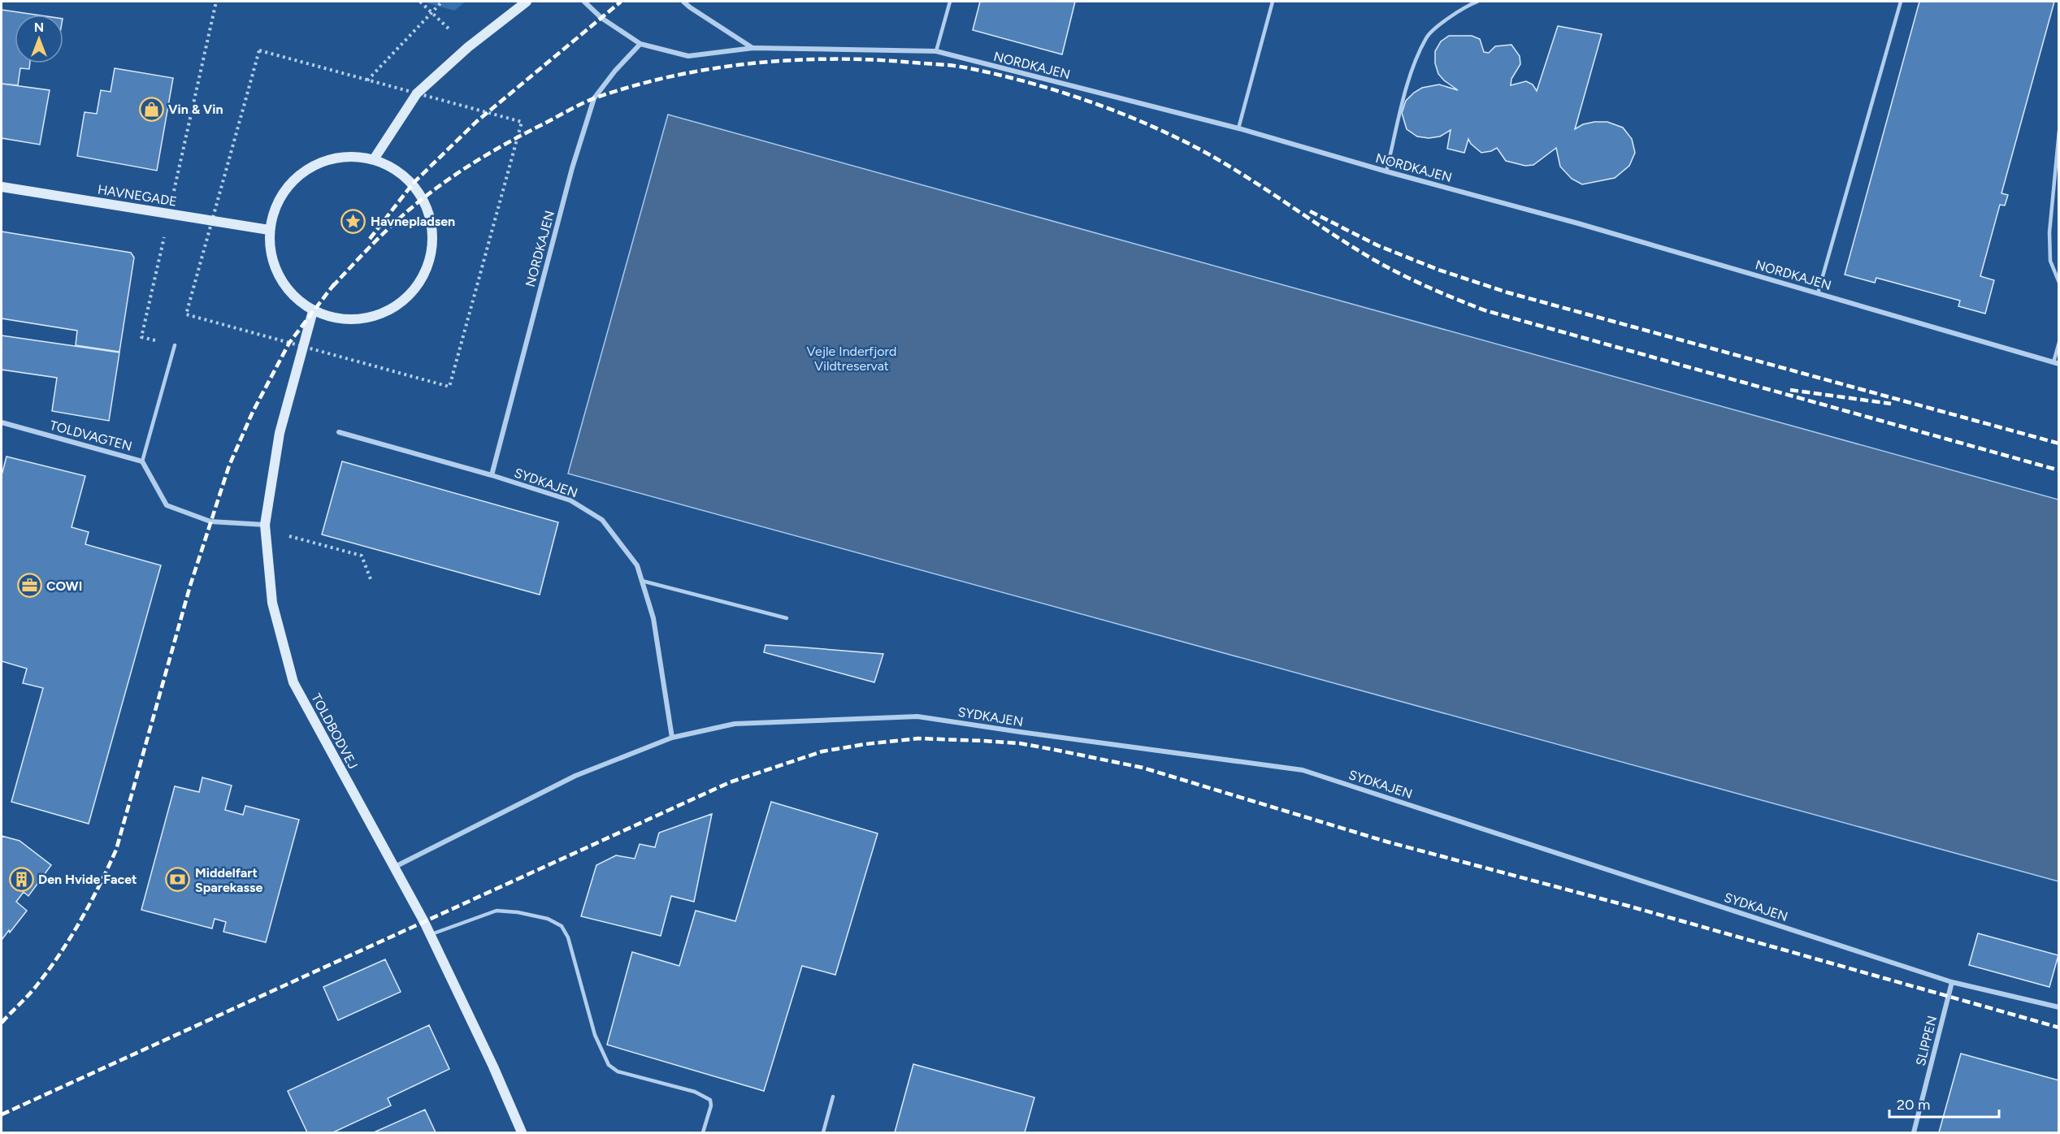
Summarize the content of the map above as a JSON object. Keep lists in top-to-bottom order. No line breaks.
{"streets":{"main road":["HAVNEGADE","TOLDBODVEJ"],"street":["NORDKAJEN","TOLDVAGTEN","SYDKAJEN","SLIPPEN"]},"crossings":[["NORDKAJEN","SYDKAJEN"],["HAVNEGADE","TOLDBODVEJ"],["TOLDVAGTEN","TOLDBODVEJ"],["SYDKAJEN","TOLDBODVEJ"],["SYDKAJEN","SLIPPEN"]],"parks":["Vejle Inderfjord Vildtreservat"],"places":{"shop":["Vin & Vin"],"place":["Havnepladsen"],"office":["COWI"],"building":["Den Hvide Facet"],"bank":["Middelfart Sparekasse"]},"scale_bar":"20 m","north":"top"}
